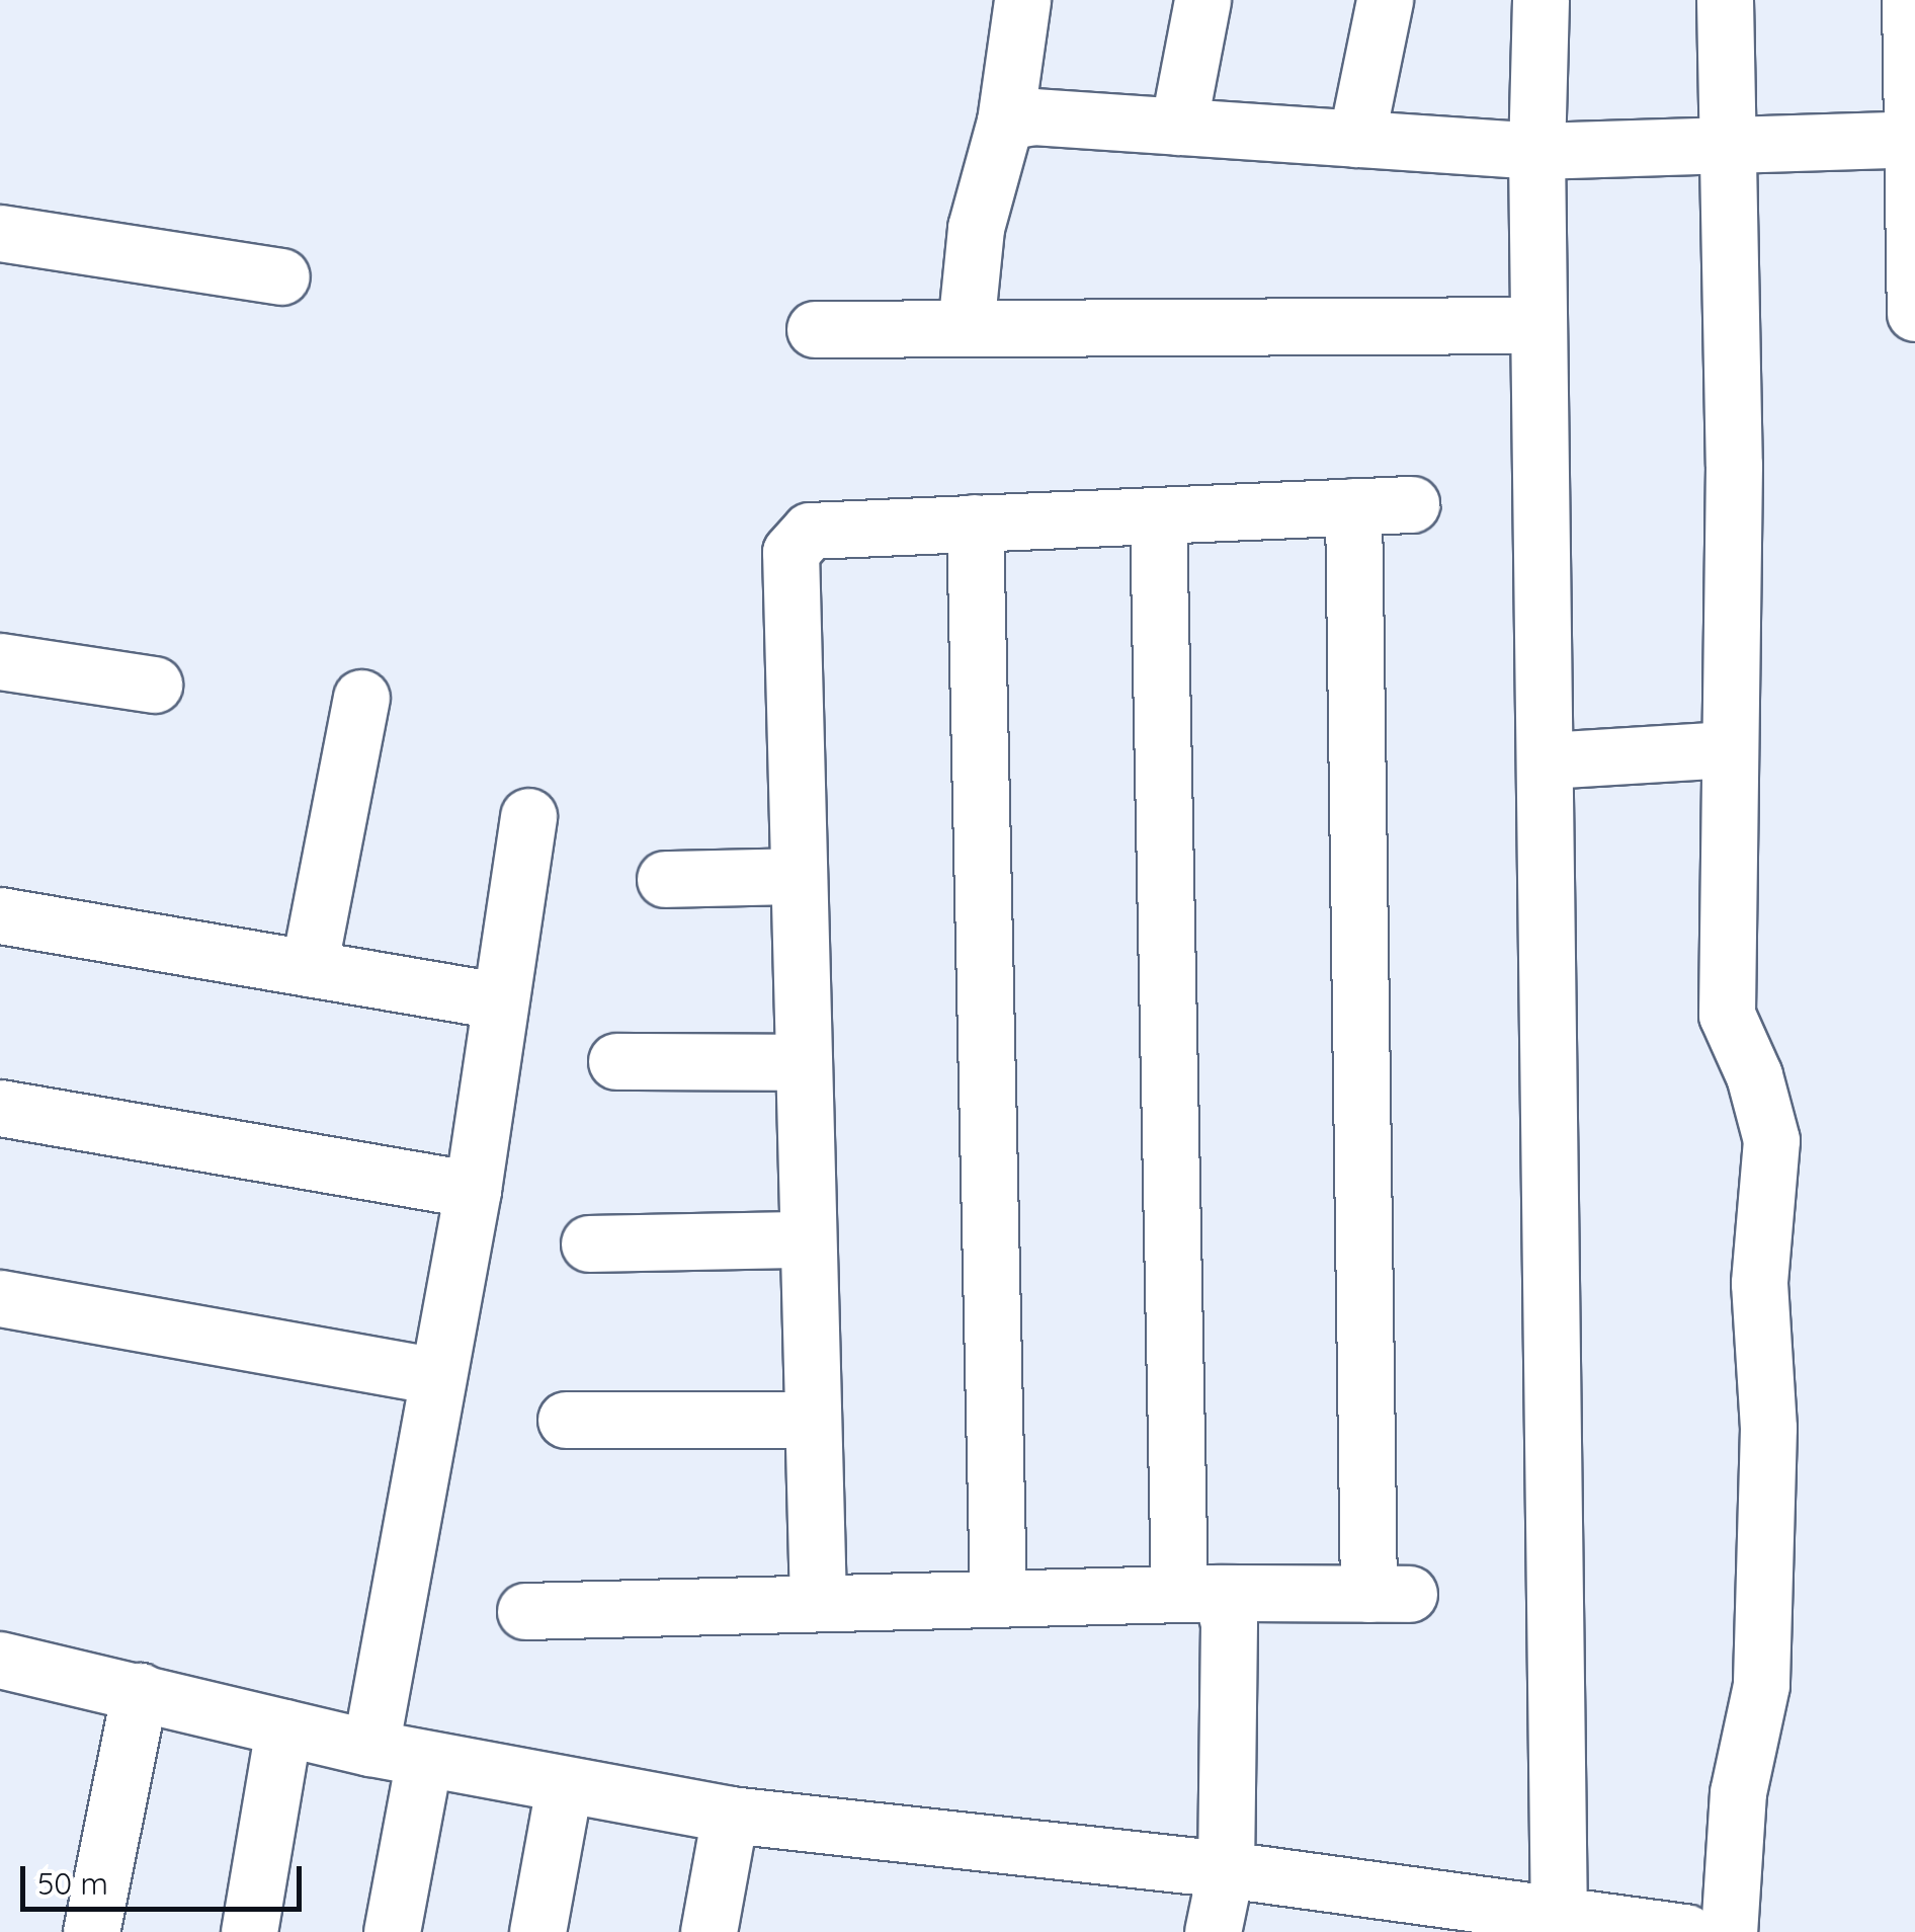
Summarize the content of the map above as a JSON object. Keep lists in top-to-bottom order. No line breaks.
{"scale_bar":"50 m"}
